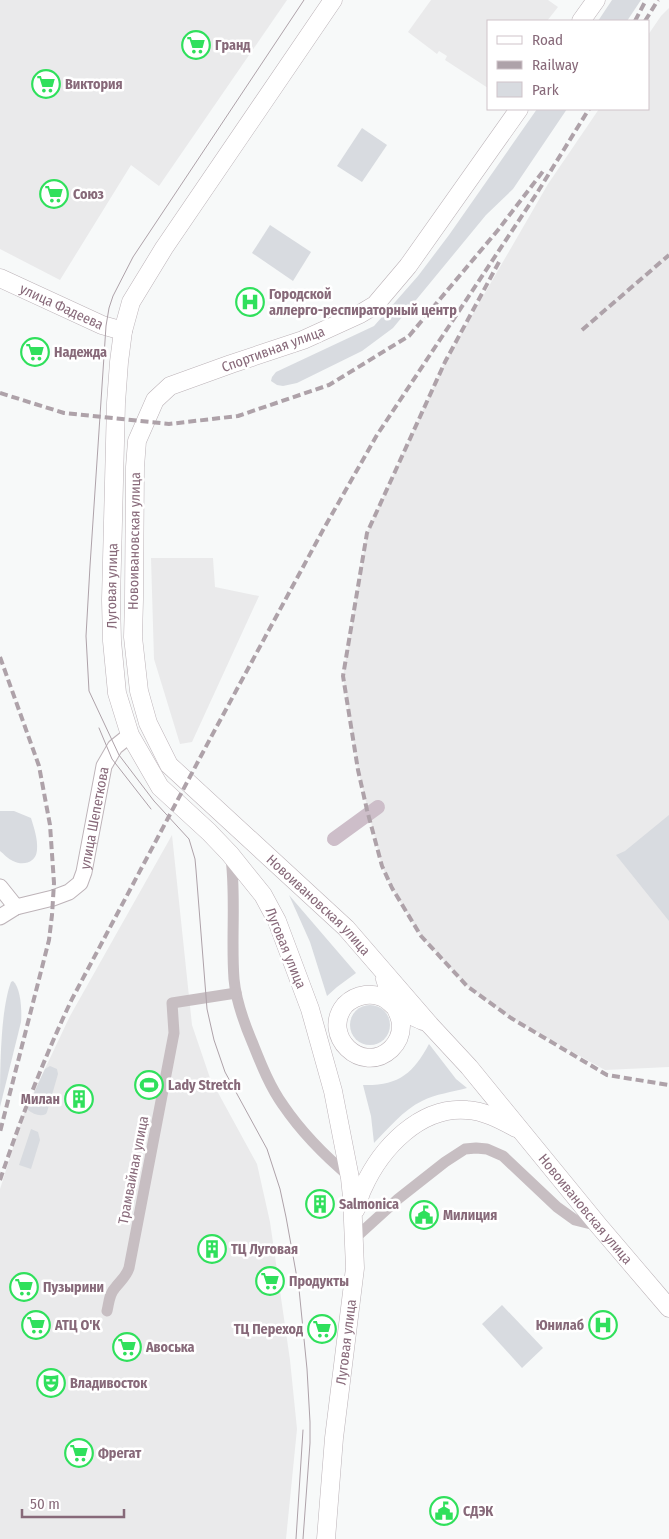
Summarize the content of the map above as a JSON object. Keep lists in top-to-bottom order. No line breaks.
{"streets":{"main road":["улица Фадеева","Спортивная улица","Новоивановская улица","Луговая улица","улица Шепеткова"],"street":["Трамвайная улица"]},"crossings":[["улица Фадеева","Луговая улица"],["Спортивная улица","Новоивановская улица"],["Луговая улица","улица Шепеткова"]],"places":{"supermarket":["Гранд","Виктория","Союз","Надежда","Продукты","Пузырини","АТЦ О'К","ТЦ Переход","Авоська","Фрегат"],"hospital":["Городской аллерго-респираторный центр","Юнилаб"],"sports":["Lady Stretch"],"building":["Милан","Salmonica","ТЦ Луговая"],"public building":["Милиция","СДЭК"],"theatre":["Владивосток"]},"legend":["Road","Railway","Park"],"scale_bar":"50 m"}
